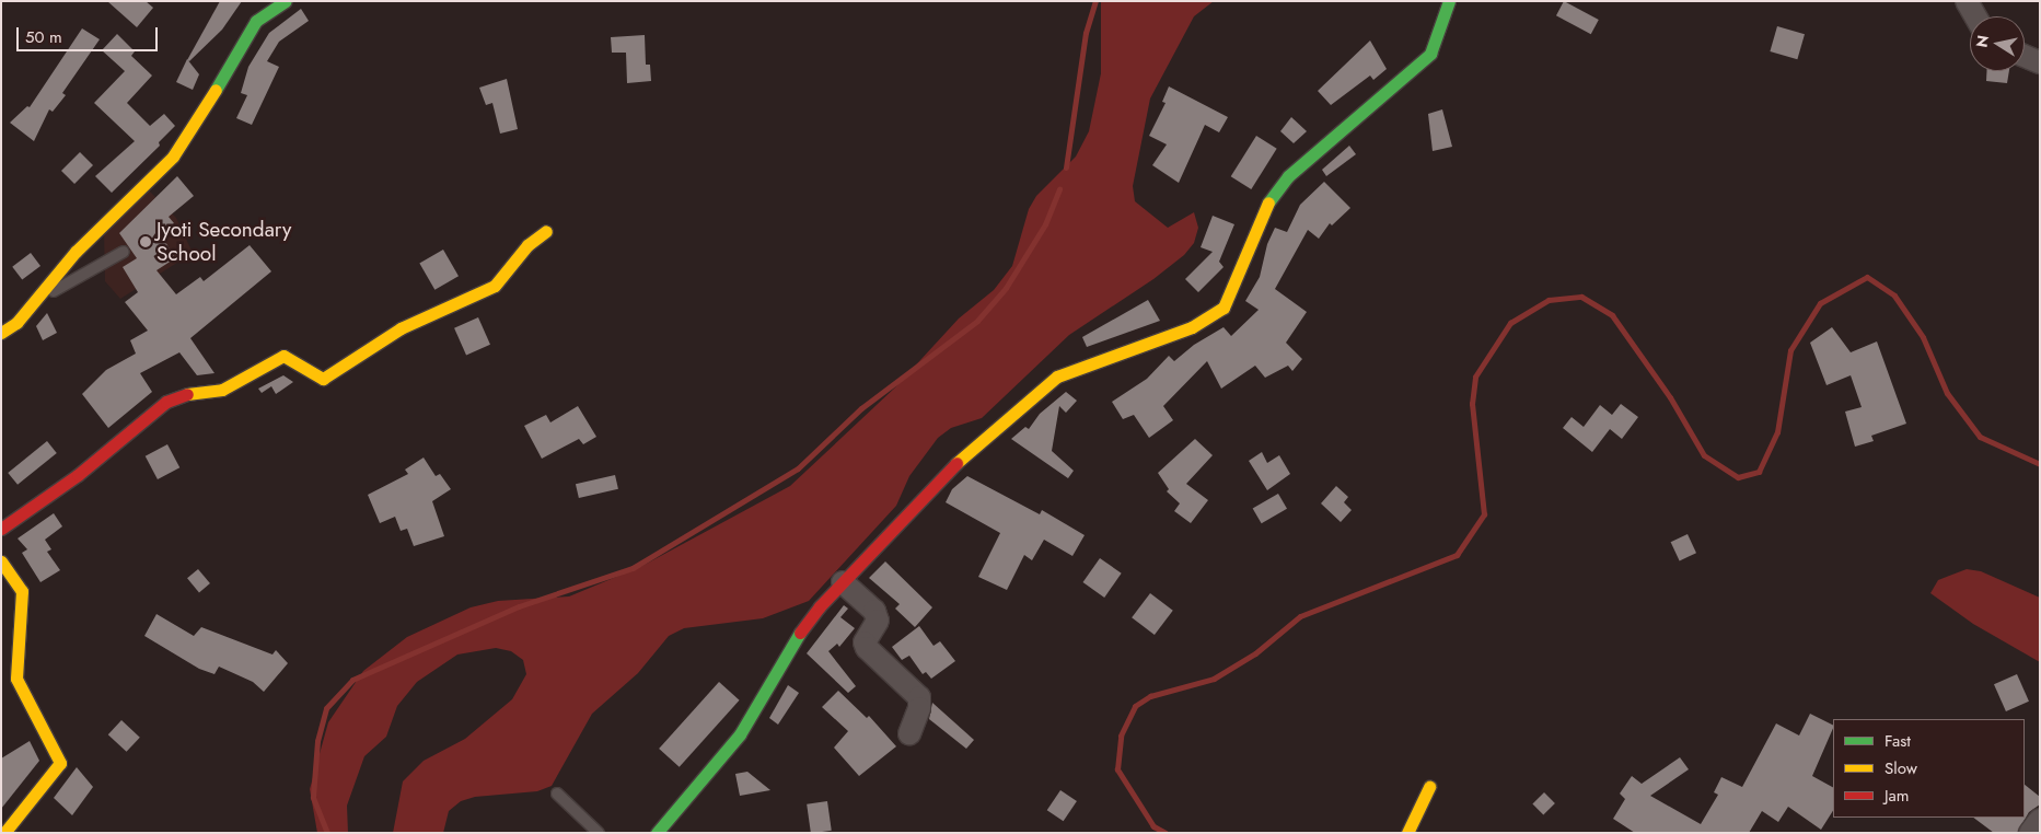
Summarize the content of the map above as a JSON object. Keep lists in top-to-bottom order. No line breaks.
{"places":["Jyoti Secondary School"],"legend":["Fast","Slow","Jam"],"scale_bar":"50 m","north":"left"}
